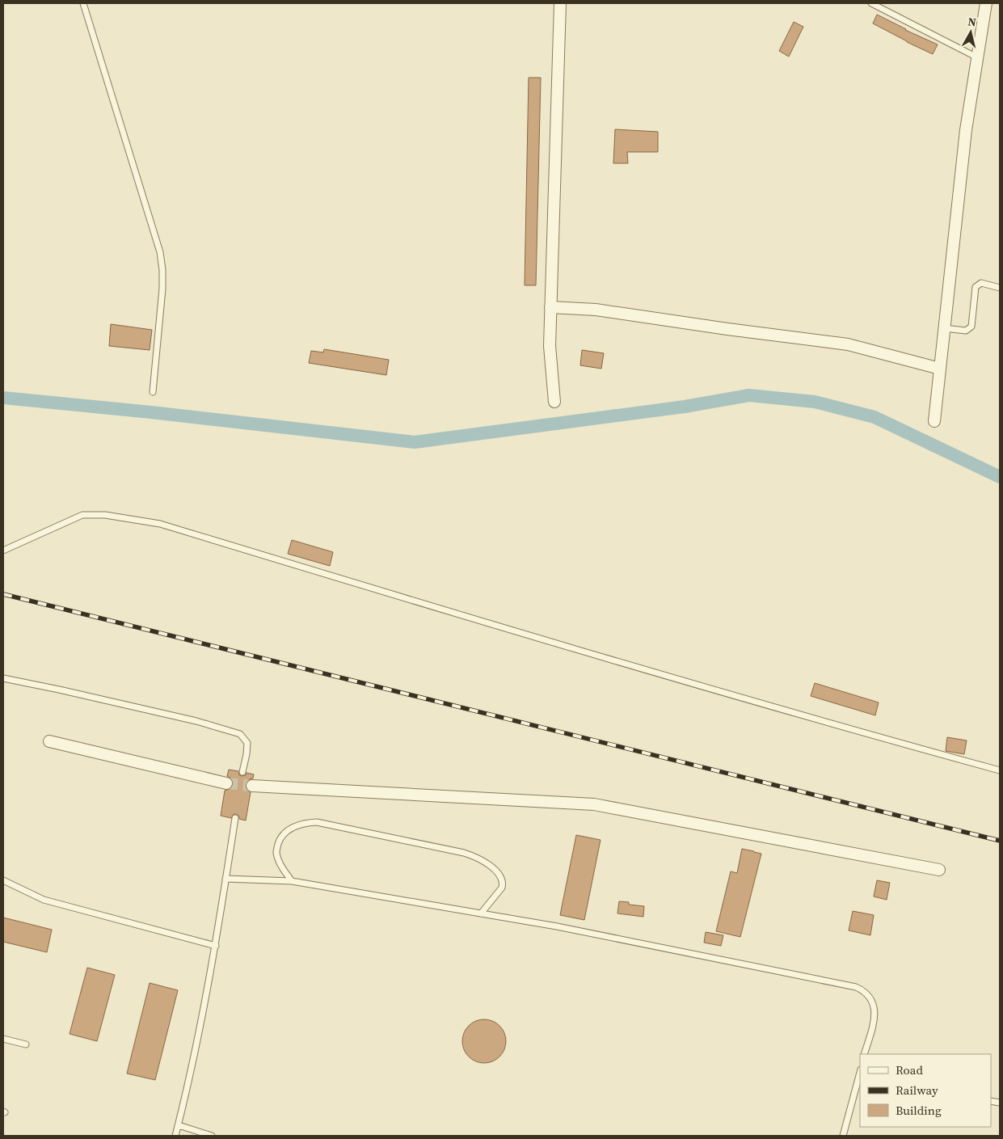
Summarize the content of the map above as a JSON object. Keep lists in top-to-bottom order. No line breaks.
{"legend":["Road","Railway","Building"],"north":"top"}
